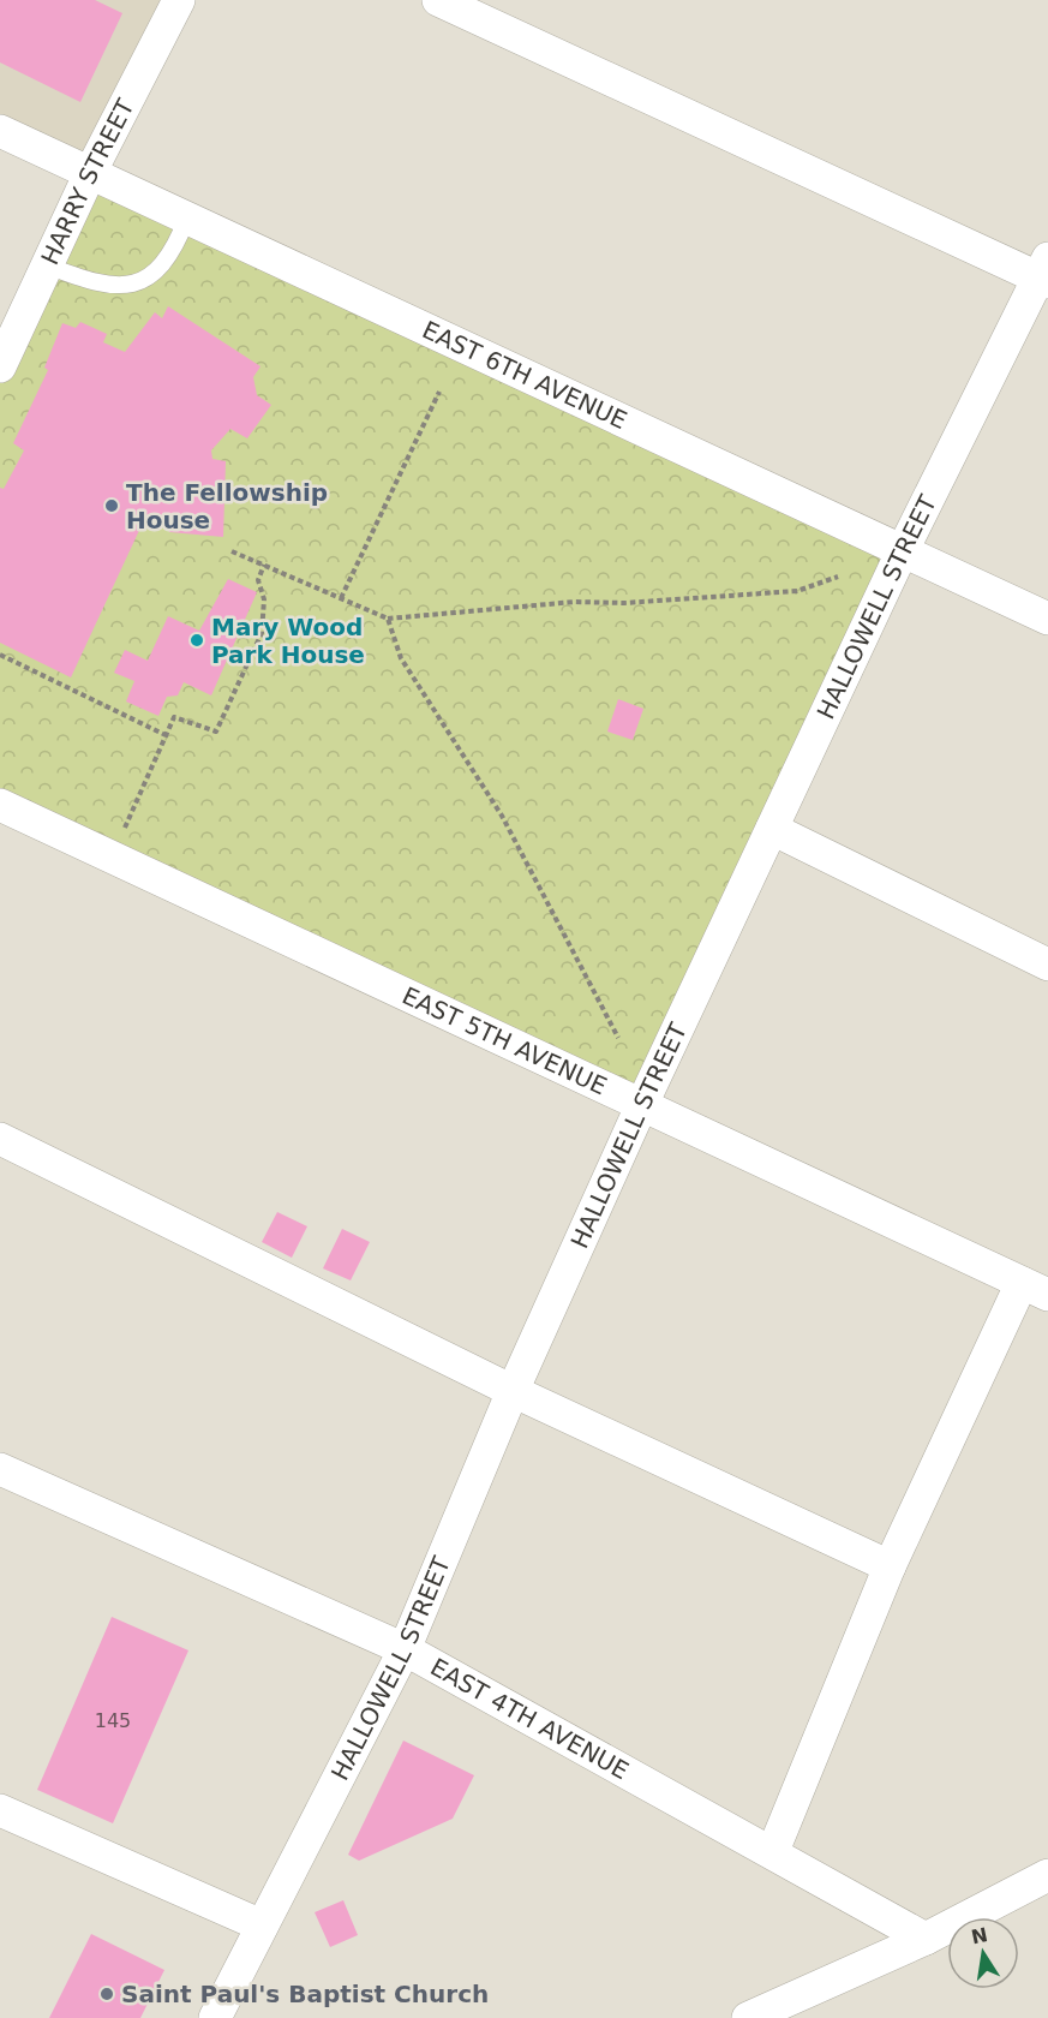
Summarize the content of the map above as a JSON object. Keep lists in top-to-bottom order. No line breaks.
{"streets":{"street":["HARRY STREET","EAST 6TH AVENUE","HALLOWELL STREET","EAST 5TH AVENUE","EAST 4TH AVENUE"]},"crossings":[["HARRY STREET","EAST 6TH AVENUE"],["EAST 6TH AVENUE","HALLOWELL STREET"],["HALLOWELL STREET","EAST 5TH AVENUE"],["HALLOWELL STREET","EAST 4TH AVENUE"]],"places":["The Fellowship House","Mary Wood Park House","Saint Paul's Baptist Church"],"house_numbers":["145"],"north":"top"}
